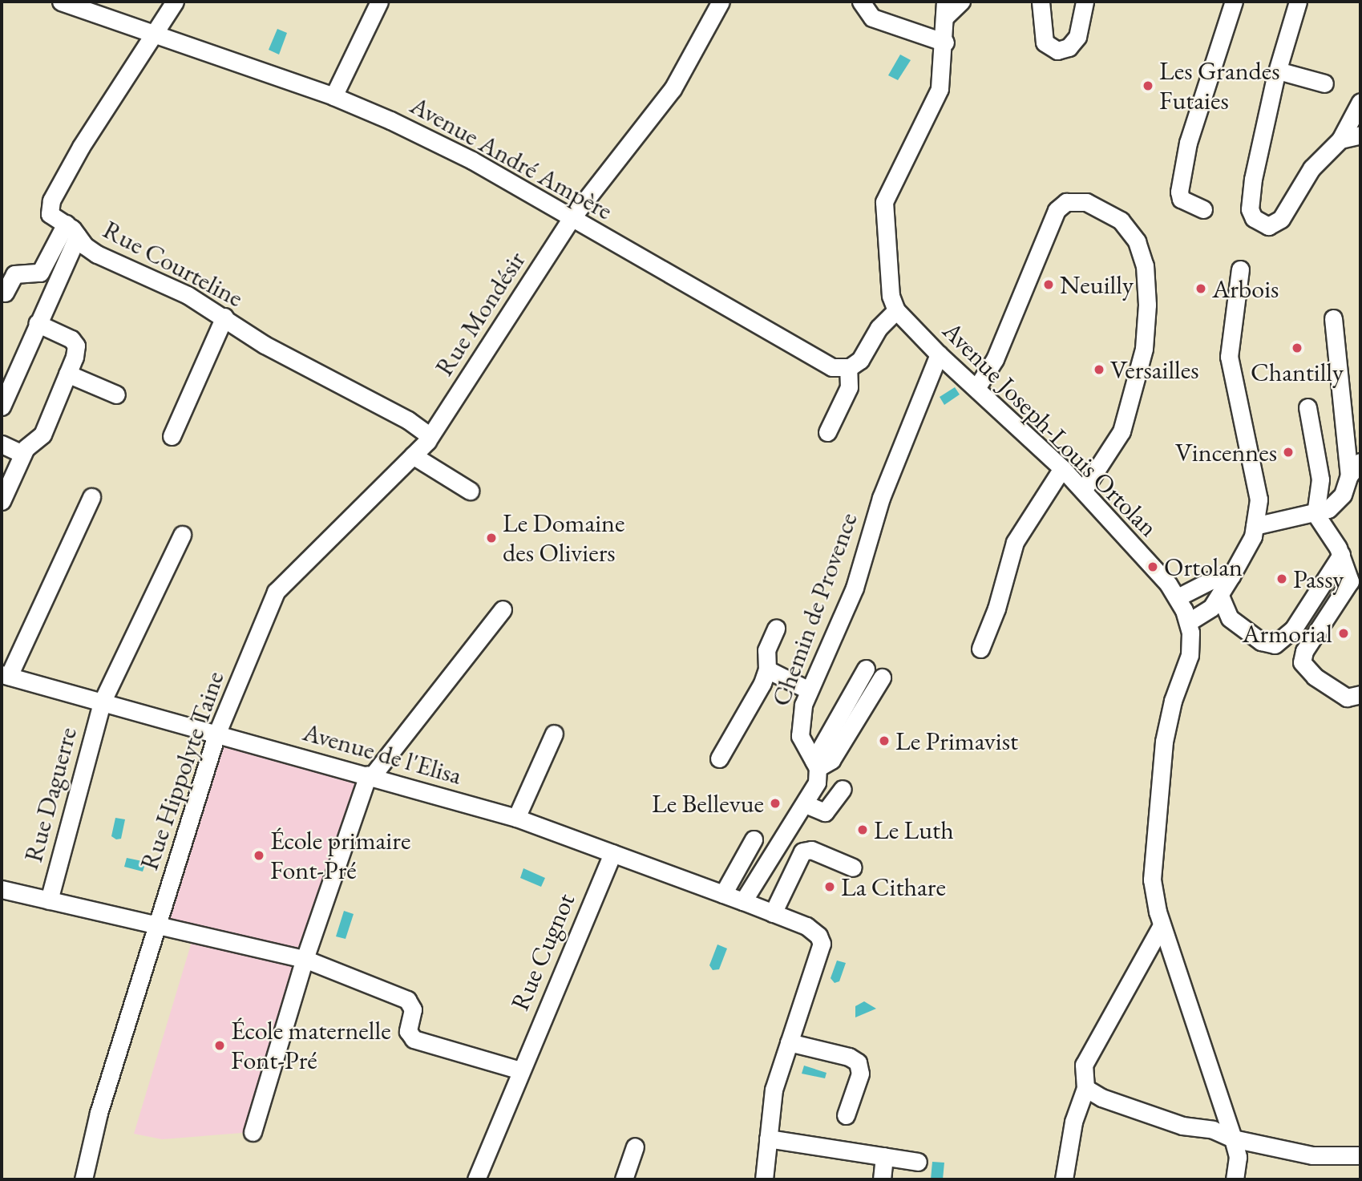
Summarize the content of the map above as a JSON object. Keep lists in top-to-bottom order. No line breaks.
{"streets":{"street":["Avenue André Ampère","Rue Courteline","Rue Mondésir","Avenue Joseph-Louis Ortolan","Chemin de Provence","Avenue de l'Elisa","Rue Hippolyte Taine","Rue Daguerre","Rue Cugnot"]},"crossings":[["Avenue André Ampère","Rue Courteline"],["Avenue André Ampère","Rue Mondésir"],["Rue Courteline","Rue Mondésir"],["Rue Courteline","Rue Hippolyte Taine"],["Rue Mondésir","Rue Hippolyte Taine"],["Avenue Joseph-Louis Ortolan","Chemin de Provence"],["Avenue de l'Elisa","Rue Hippolyte Taine"],["Avenue de l'Elisa","Rue Daguerre"],["Avenue de l'Elisa","Rue Cugnot"]],"places":["Les Grandes Futaies","Neuilly","Arbois","Chantilly","Versailles","Vincennes","Le Domaine des Oliviers","Ortolan","Passy","Armorial","Le Primavist","Le Bellevue","Le Luth","École primaire Font-Pré","La Cithare","École maternelle Font-Pré"]}
